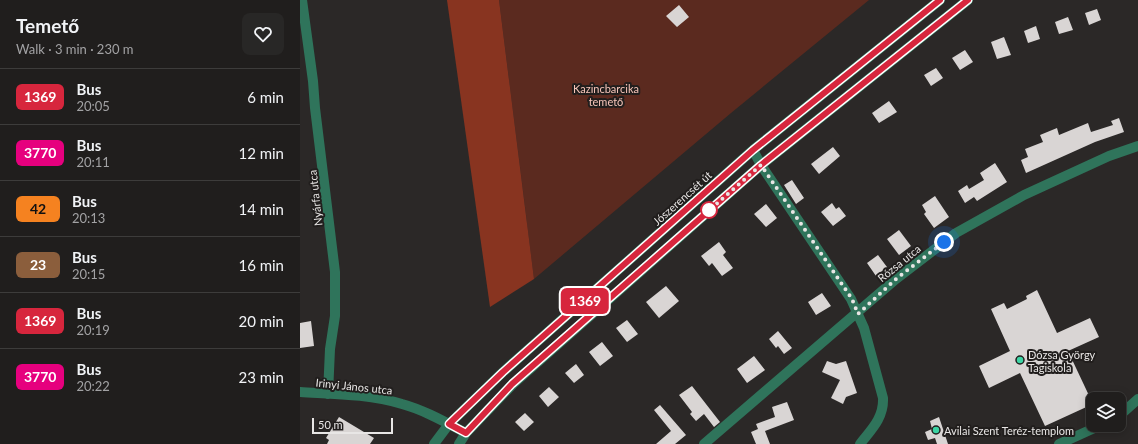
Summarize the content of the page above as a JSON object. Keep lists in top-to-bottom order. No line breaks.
{"streets":{"street":["Nyárfa utca","Jószerencsét út","Rózsa utca","Irinyi János utca"]},"crossings":[["Nyárfa utca","Irinyi János utca"],["Jószerencsét út","Irinyi János utca"]],"parks":["Kazincbarcika temető"],"places":["Dózsa György Tagiskola","Avilai Szent Teréz-templom"],"lines":["bus line 1369"],"scale_bar":"50 m","page":{"heading":["Temető","Walk · 3 min · 230 m"],"on_map":"1369","list":[{"mark":"1369","name":"Bus","note":"20:05","value":"6 min"},{"mark":"3770","name":"Bus","note":"20:11","value":"12 min"},{"mark":"42","name":"Bus","note":"20:13","value":"14 min"},{"mark":"23","name":"Bus","note":"20:15","value":"16 min"},{"mark":"1369","name":"Bus","note":"20:19","value":"20 min"},{"mark":"3770","name":"Bus","note":"20:22","value":"23 min"}],"scale":"50 m"}}
